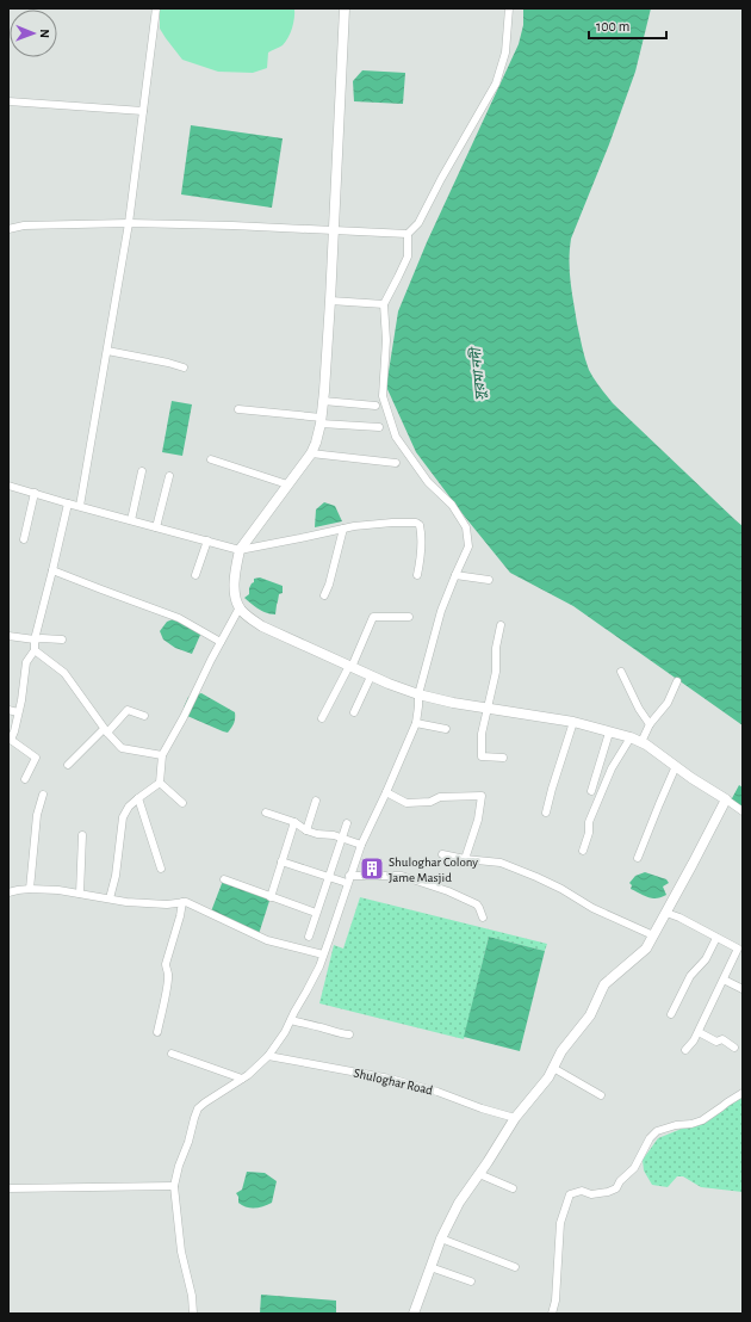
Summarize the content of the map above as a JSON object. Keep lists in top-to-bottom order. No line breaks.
{"streets":{"street":["Shuloghar Road"]},"water":["সুরমা নদী"],"places":{"building":["Shuloghar Colony Jame Masjid"]},"scale_bar":"100 m","north":"right"}
